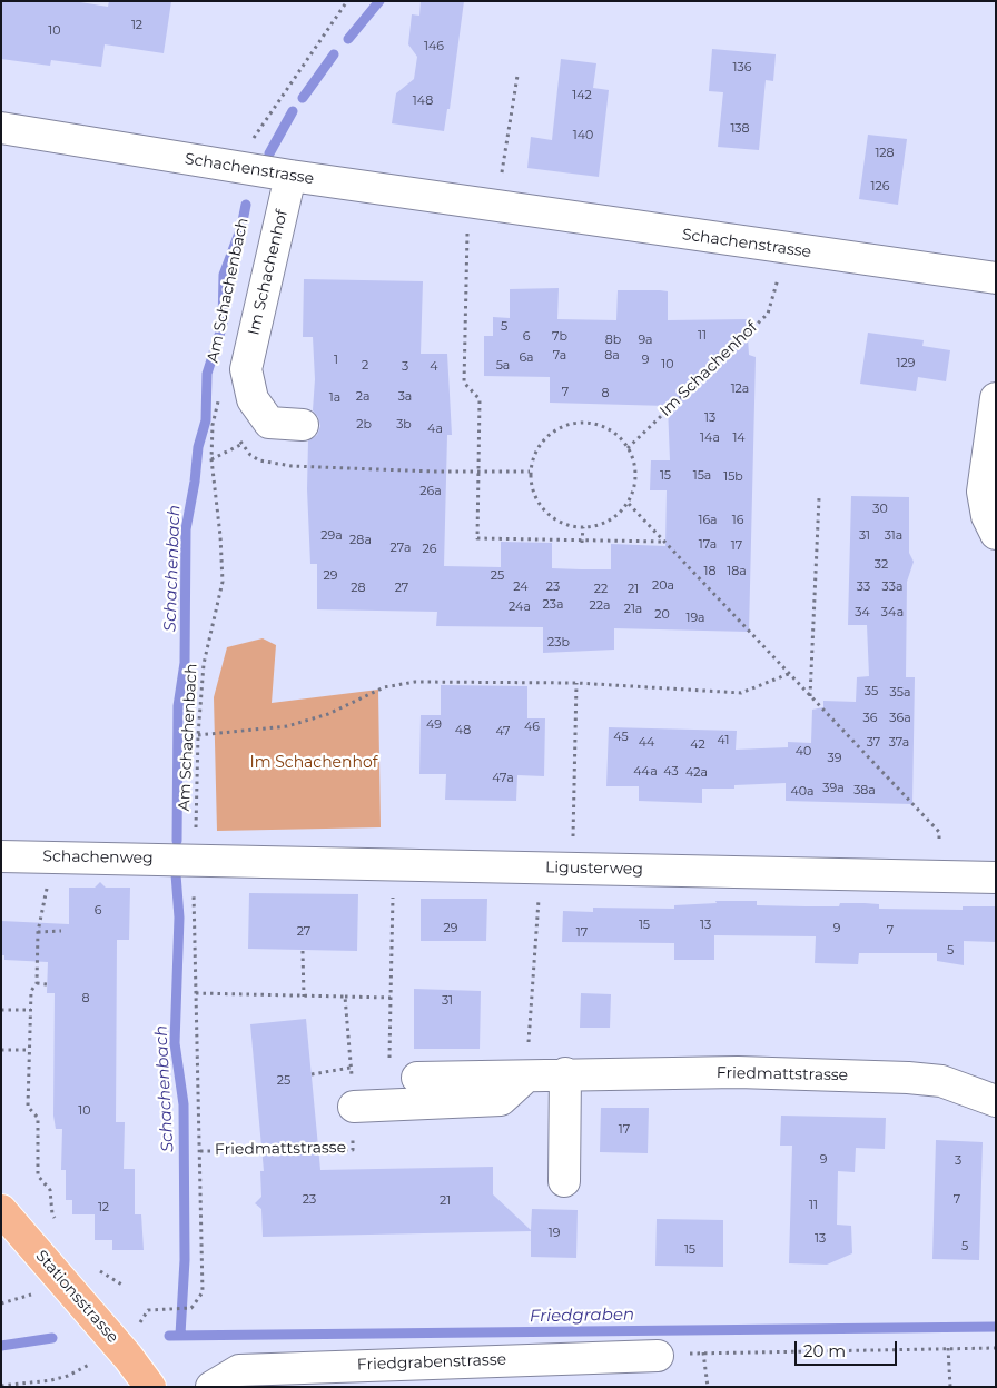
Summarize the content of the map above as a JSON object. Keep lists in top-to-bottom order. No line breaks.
{"streets":{"main road":["Stationsstrasse"],"street":["Schachenstrasse","Im Schachenhof","Schachenweg","Ligusterweg","Friedmattstrasse","Friedgrabenstrasse"],"path":["Am Schachenbach"]},"crossings":[["Schachenstrasse","Im Schachenhof"],["Am Schachenbach","Schachenweg"],["Am Schachenbach","Ligusterweg"],["Am Schachenbach","Friedmattstrasse"],["Schachenweg","Ligusterweg"]],"water":["Schachenbach","Friedgraben"],"parks":["Im Schachenhof"],"house_numbers":["12","10","146","136","142","148","138","140","128","126","5","11","6","7b","8b","9a","7a","8a","6a","1","9","129","10","2","5a","3","4","12a","7","8","2a","3a","1a","13","2b","3b","4a","14a","14","15","15a","15b","26a","30","16a","16","29a","31","31a","28a","17a","17","27a","26","32","18","18a","29","25","20a","24","23","33","33a","28","27","22","21","23a","22a","24a","21a","34","34a","20","19a","23b","35","35a","36","36a","49","46","48","47","45","41","44","37","37a","42","40","39","44a","43","42a","47a","39a","38a","40a","6","15","13","29","9","7","27","17","5","8","31","25","10","17","9","3","23","7","21","11","12","19","13","5","15"],"scale_bar":"20 m"}
